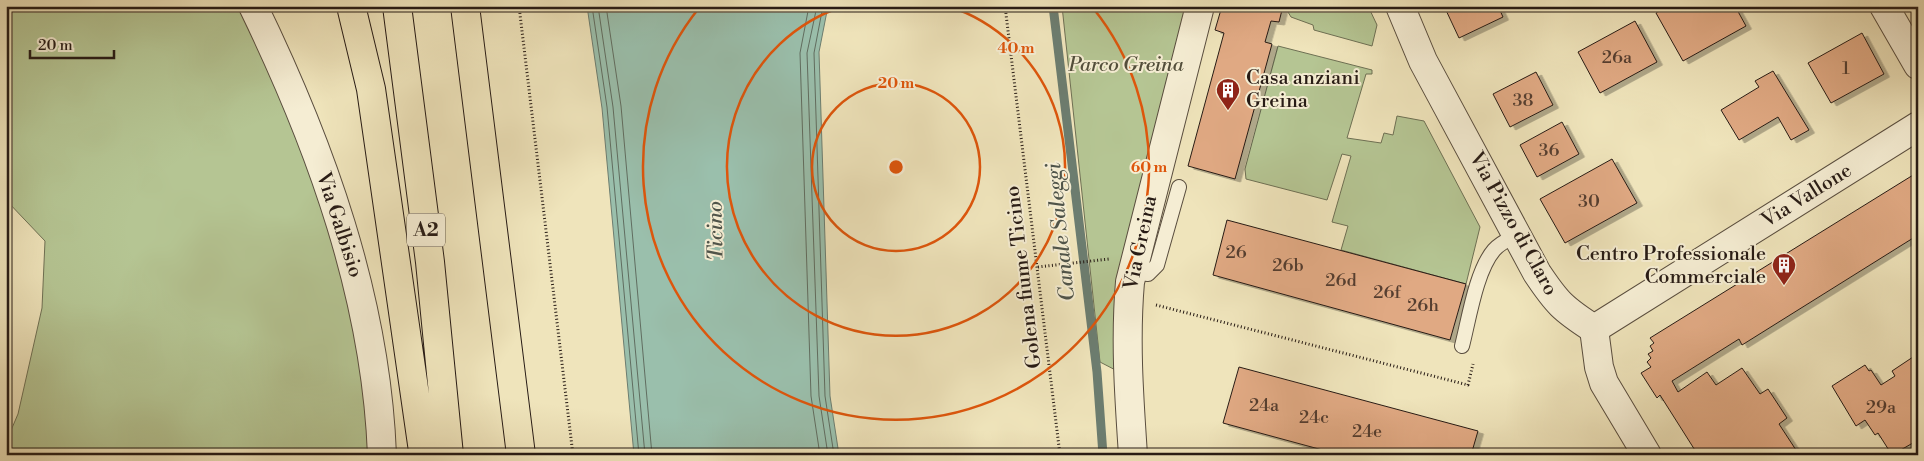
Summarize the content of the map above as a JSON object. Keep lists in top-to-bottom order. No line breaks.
{"streets":{"highway":["A2"],"street":["Via Vallone","Via Pizzo di Claro","Via Galbisio","Via Greina"],"path":["Golena fiume Ticino"]},"crossings":[["Via Vallone","Via Pizzo di Claro"]],"water":["Ticino","Canale Saleggi"],"parks":["Parco Greina"],"places":{"building":["Casa anziani Greina","Centro Professionale Commerciale"]},"house_numbers":["26a","1","38","36","30","26","26b","26d","26f","26h","24a","29a","24c","24e"],"scale_bar":"20 m","rings":["40 m","20 m","60 m"]}
